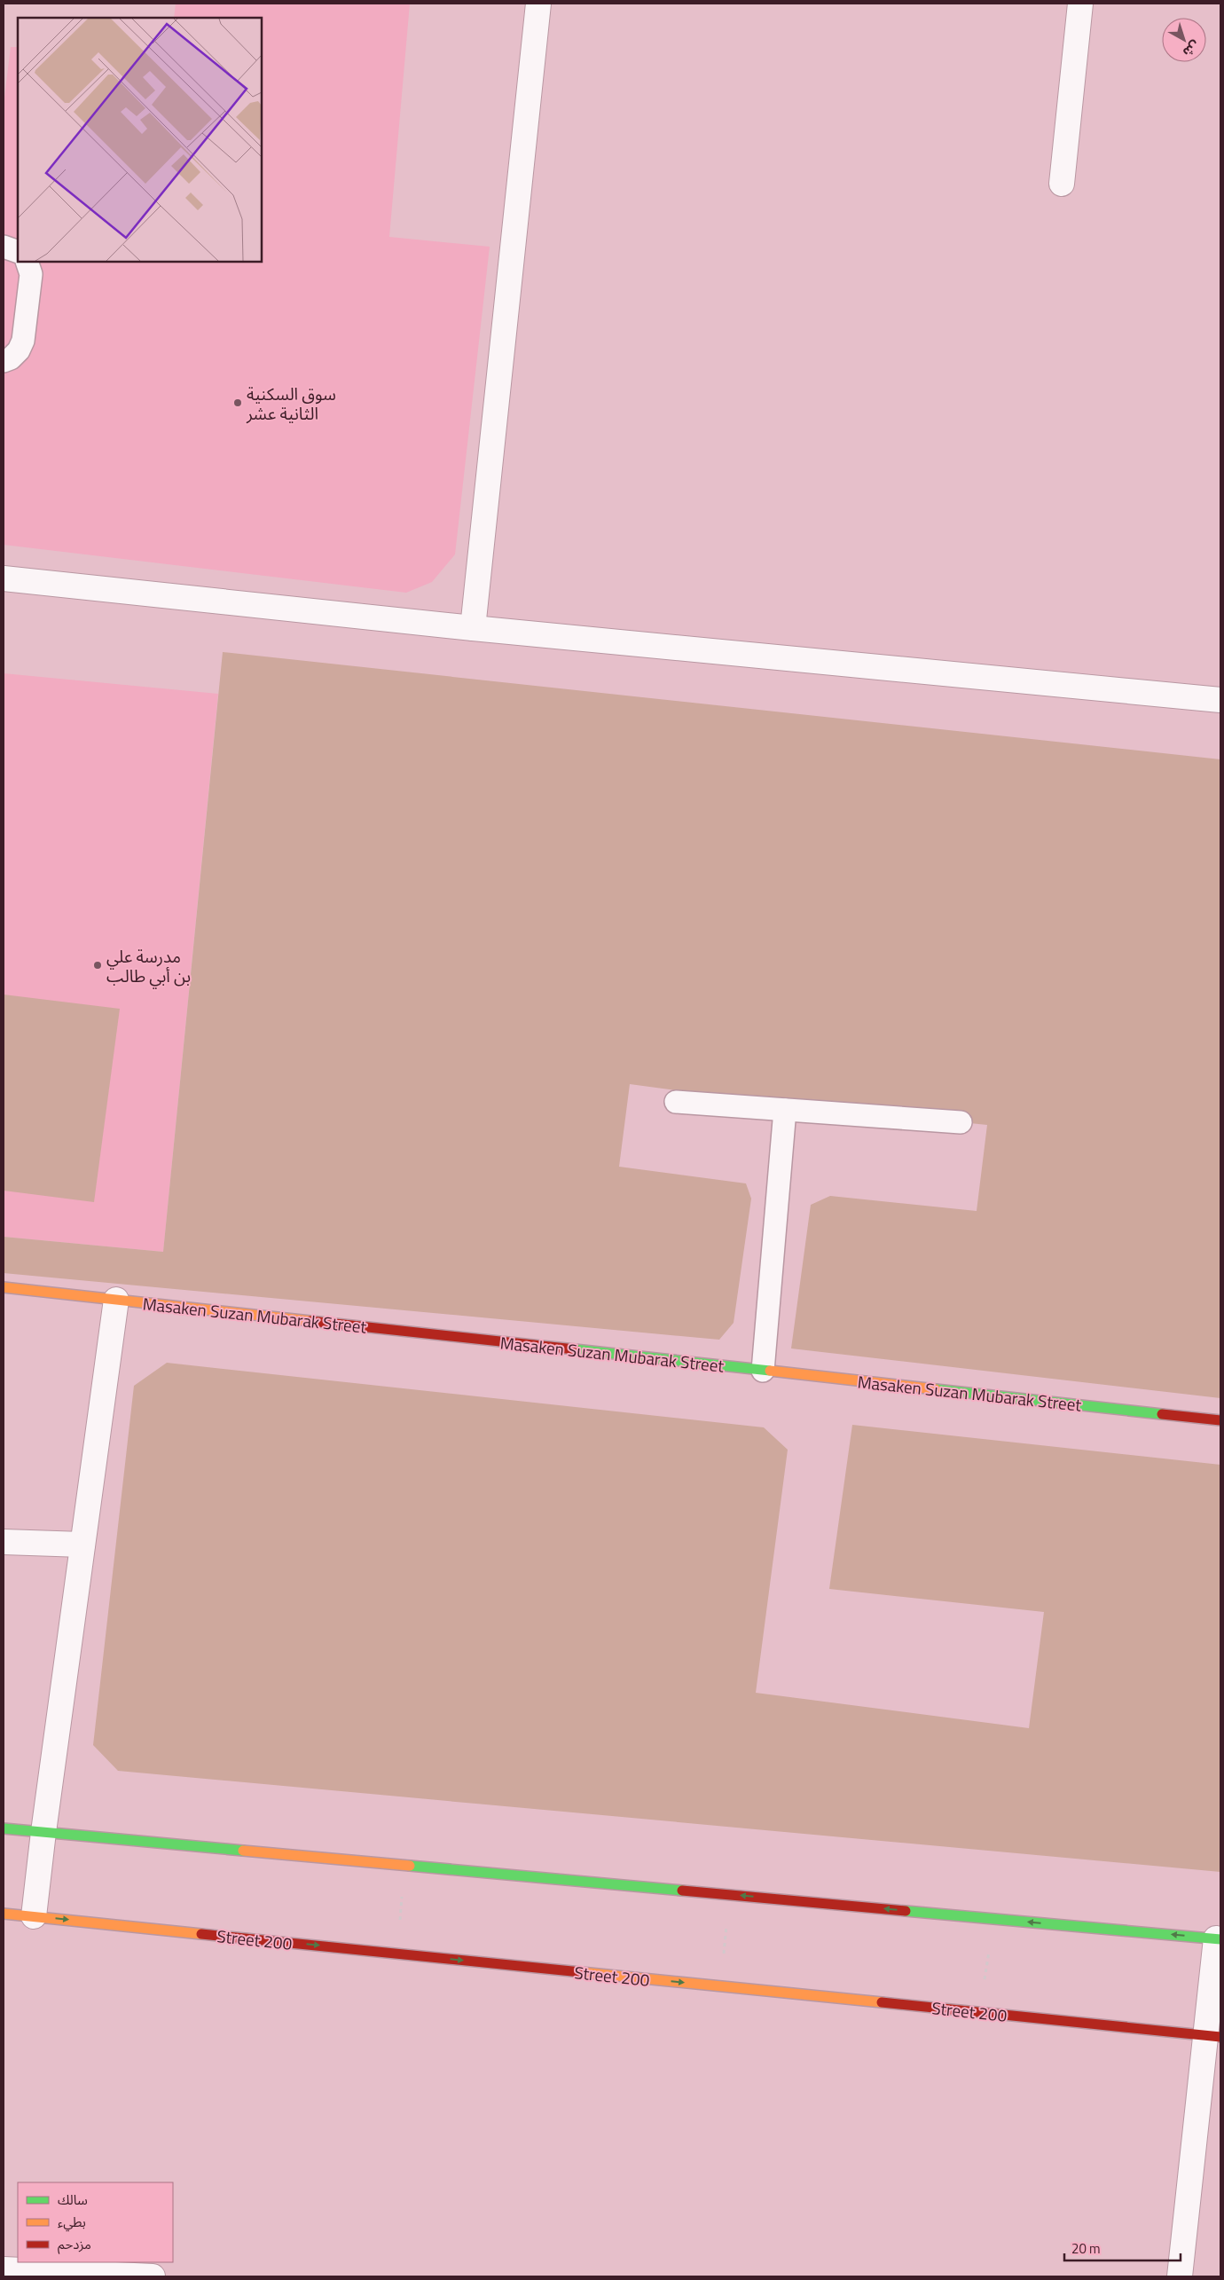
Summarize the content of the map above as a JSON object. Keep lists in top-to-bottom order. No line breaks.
{"streets":{"street":["Masaken Suzan Mubarak Street","Street 200"]},"places":["سوق السكنية الثانية عشر","مدرسة علي بن أبي طالب"],"legend":["سالك","بطيء","مزدحم"],"scale_bar":"20 m","north":"bottom right"}
